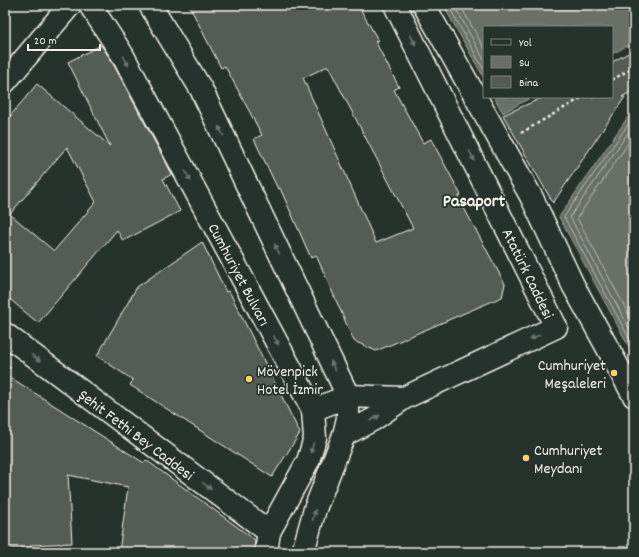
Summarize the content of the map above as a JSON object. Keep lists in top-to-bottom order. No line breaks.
{"streets":{"street":["Atatürk Caddesi","Cumhuriyet Bulvarı","Şehit Fethi Bey Caddesi"]},"crossings":[["Cumhuriyet Bulvarı","Şehit Fethi Bey Caddesi"]],"one_way":["Şehit Fethi Bey Caddesi"],"districts":["Pasaport"],"places":["Cumhuriyet Meşaleleri","Mövenpick Hotel İzmir","Cumhuriyet Meydanı"],"legend":["Yol","Su","Bina"],"scale_bar":"20 m"}
